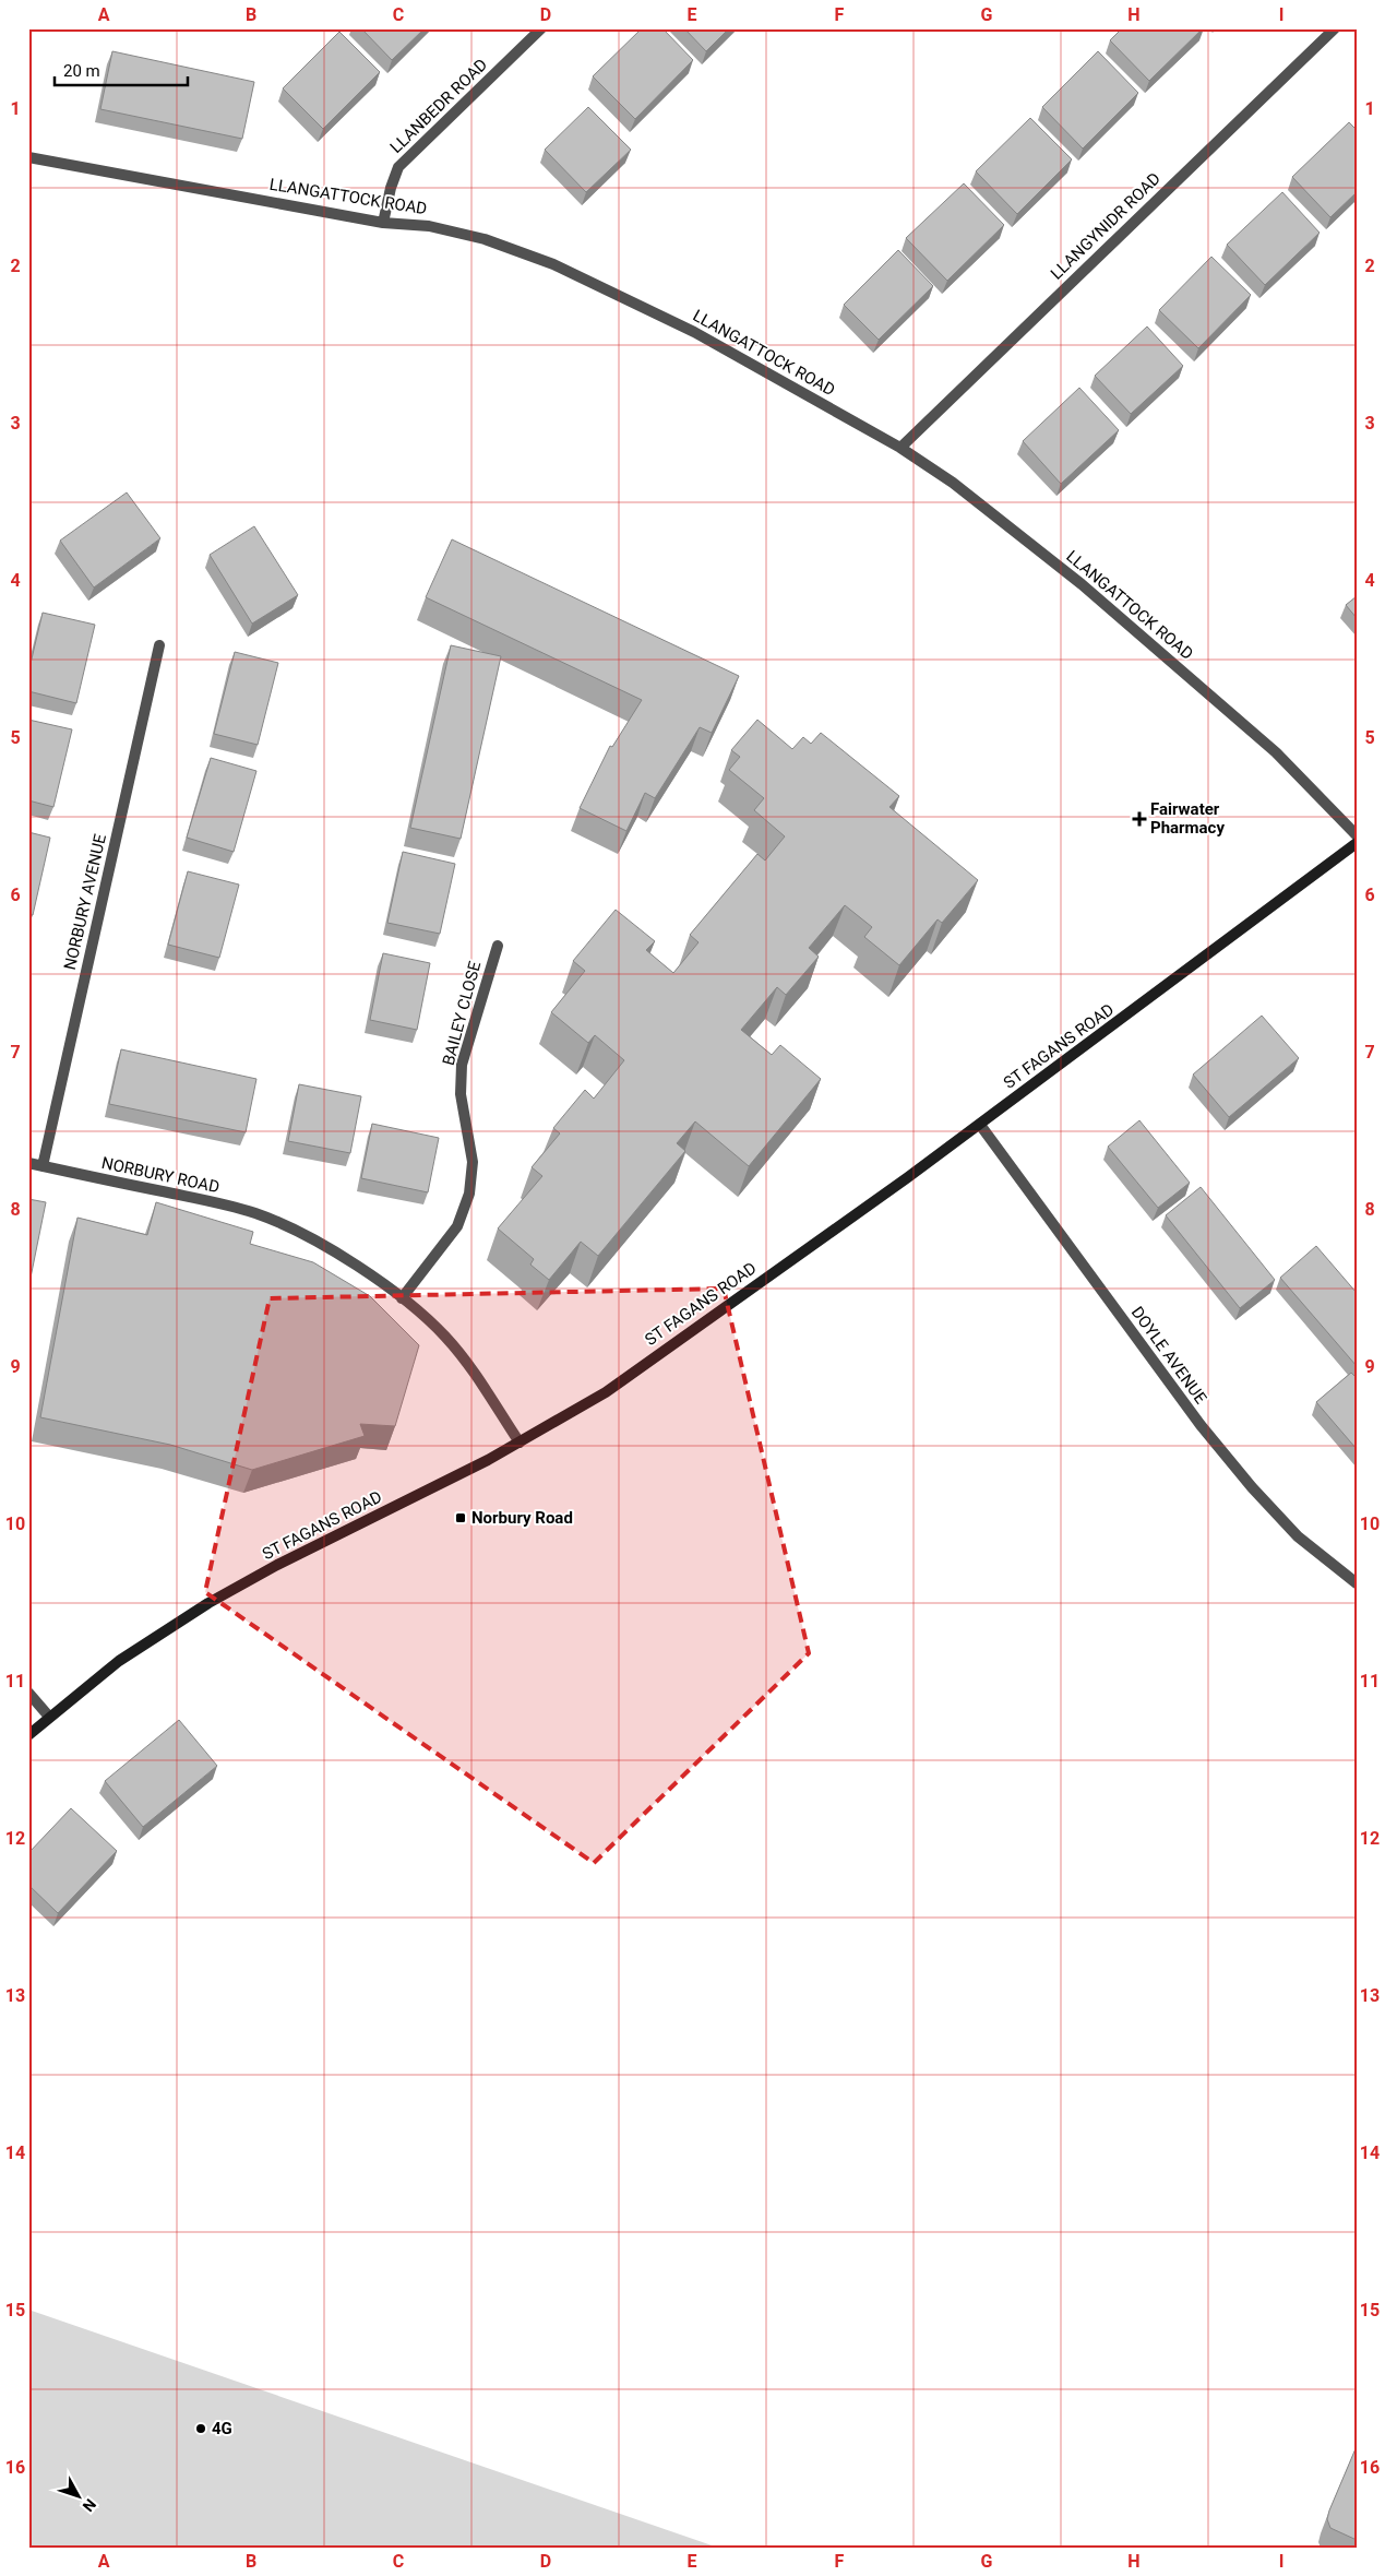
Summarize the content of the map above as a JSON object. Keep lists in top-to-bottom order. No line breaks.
{"streets":{"street":["LLANBEDR ROAD","LLANGATTOCK ROAD","LLANGYNIDR ROAD","NORBURY AVENUE","BAILEY CLOSE","ST FAGANS ROAD","NORBURY ROAD","DOYLE AVENUE"]},"crossings":[["LLANBEDR ROAD","LLANGATTOCK ROAD"],["LLANGATTOCK ROAD","LLANGYNIDR ROAD"],["NORBURY AVENUE","NORBURY ROAD"],["BAILEY CLOSE","NORBURY ROAD"],["ST FAGANS ROAD","NORBURY ROAD"],["ST FAGANS ROAD","DOYLE AVENUE"]],"places":{"health":["Fairwater Pharmacy"],"transit":["Norbury Road"],"other":["4G"]},"scale_bar":"20 m","north":"bottom right","grid":{"columns":["A","B","C","D","E","F","G","H","I"],"rows":["1","2","3","4","5","6","7","8","9","10","11","12","13","14","15","16"]}}
